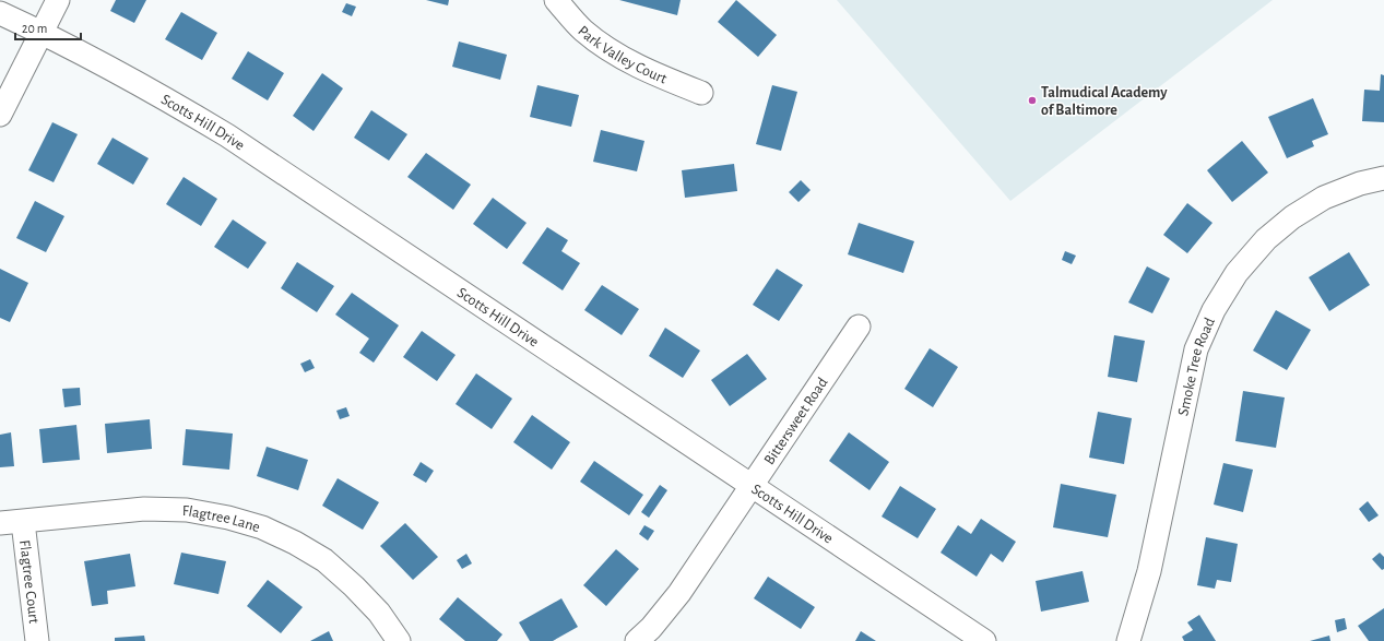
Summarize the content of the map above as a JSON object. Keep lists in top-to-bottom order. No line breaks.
{"streets":{"street":["Park Valley Court","Scotts Hill Drive","Smoke Tree Road","Bittersweet Road","Flagtree Lane","Flagtree Court"]},"crossings":[["Scotts Hill Drive","Bittersweet Road"],["Flagtree Lane","Flagtree Court"]],"places":["Talmudical Academy of Baltimore"],"scale_bar":"20 m"}
